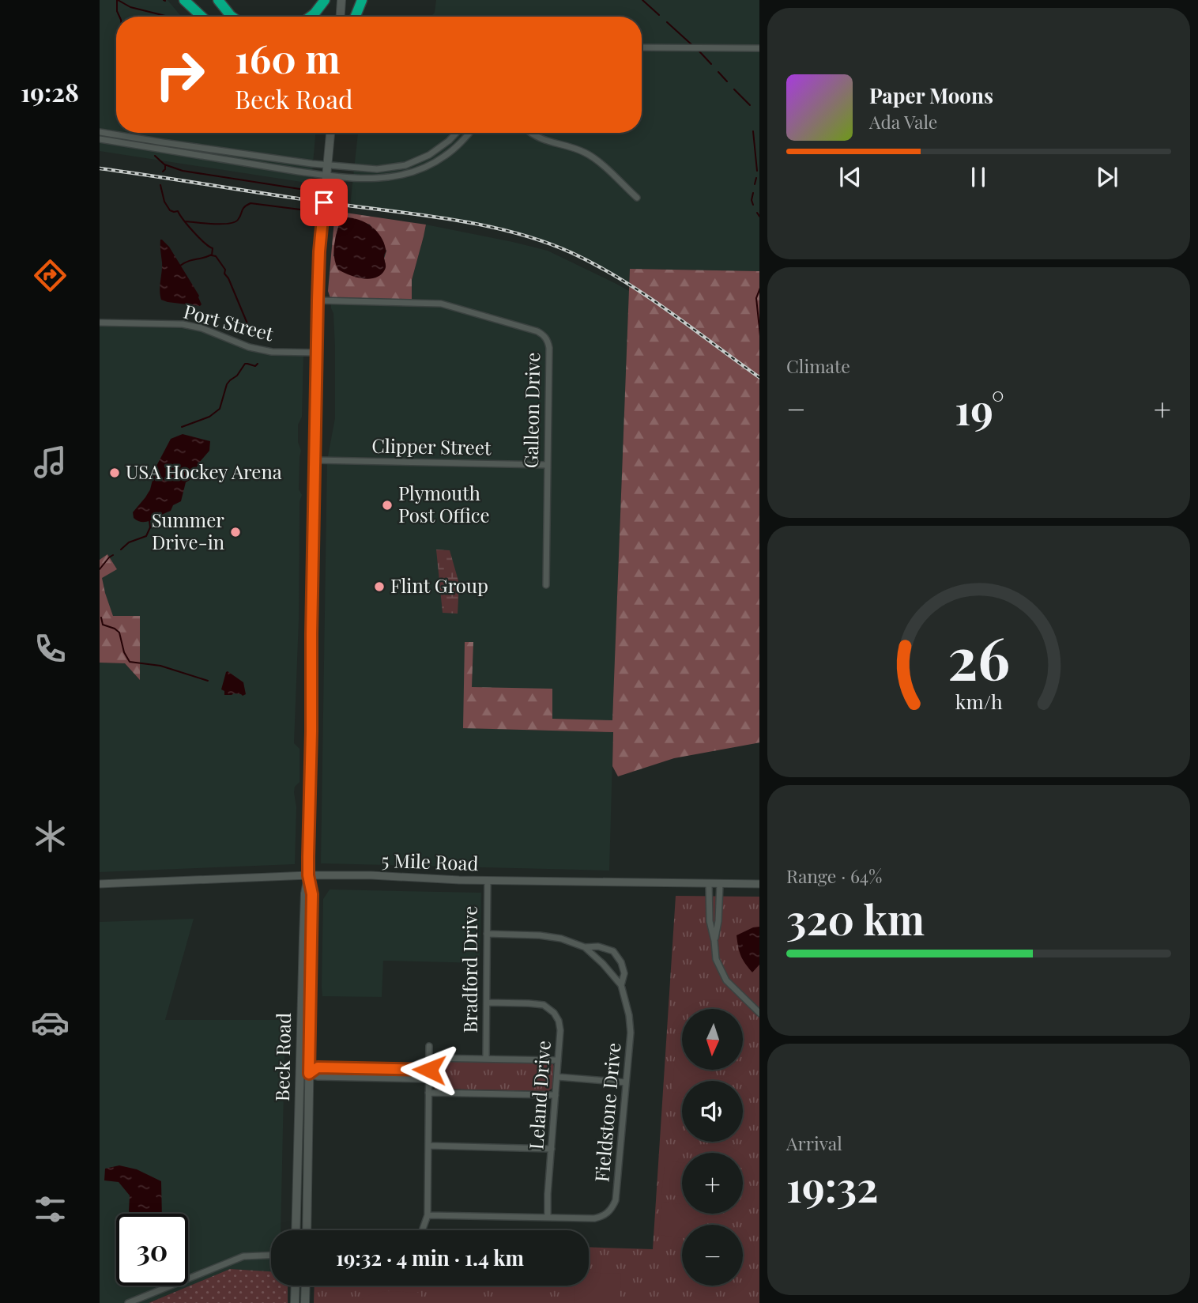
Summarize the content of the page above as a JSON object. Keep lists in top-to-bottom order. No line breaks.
{"streets":{"main road":["Beck Road"],"street":["Port Street","Galleon Drive","Clipper Street","5 Mile Road","Bradford Drive","Leland Drive","Fieldstone Drive"]},"crossings":[["Port Street","Beck Road"],["Galleon Drive","Clipper Street"],["Galleon Drive","Beck Road"],["Clipper Street","Beck Road"],["5 Mile Road","Bradford Drive"],["5 Mile Road","Beck Road"],["Bradford Drive","Leland Drive"],["Bradford Drive","Fieldstone Drive"],["Leland Drive","Fieldstone Drive"]],"places":["USA Hockey Arena","Plymouth Post Office","Summer Drive-in","Flint Group"],"north":"bottom","page":{"tabs":"19:28","turn":["160 m","Beck Road"],"song":["Paper Moons","Ada Vale"],"tile":["Climate",["Range · 64%","320 km"],["Arrival","19:32"]],"heat":["−","19°","+"],"map_buttons":["+","−"],"limit":"30","trip":"19:32 · 4 min · 1.4 km","gauge":["26","km/h"]}}
